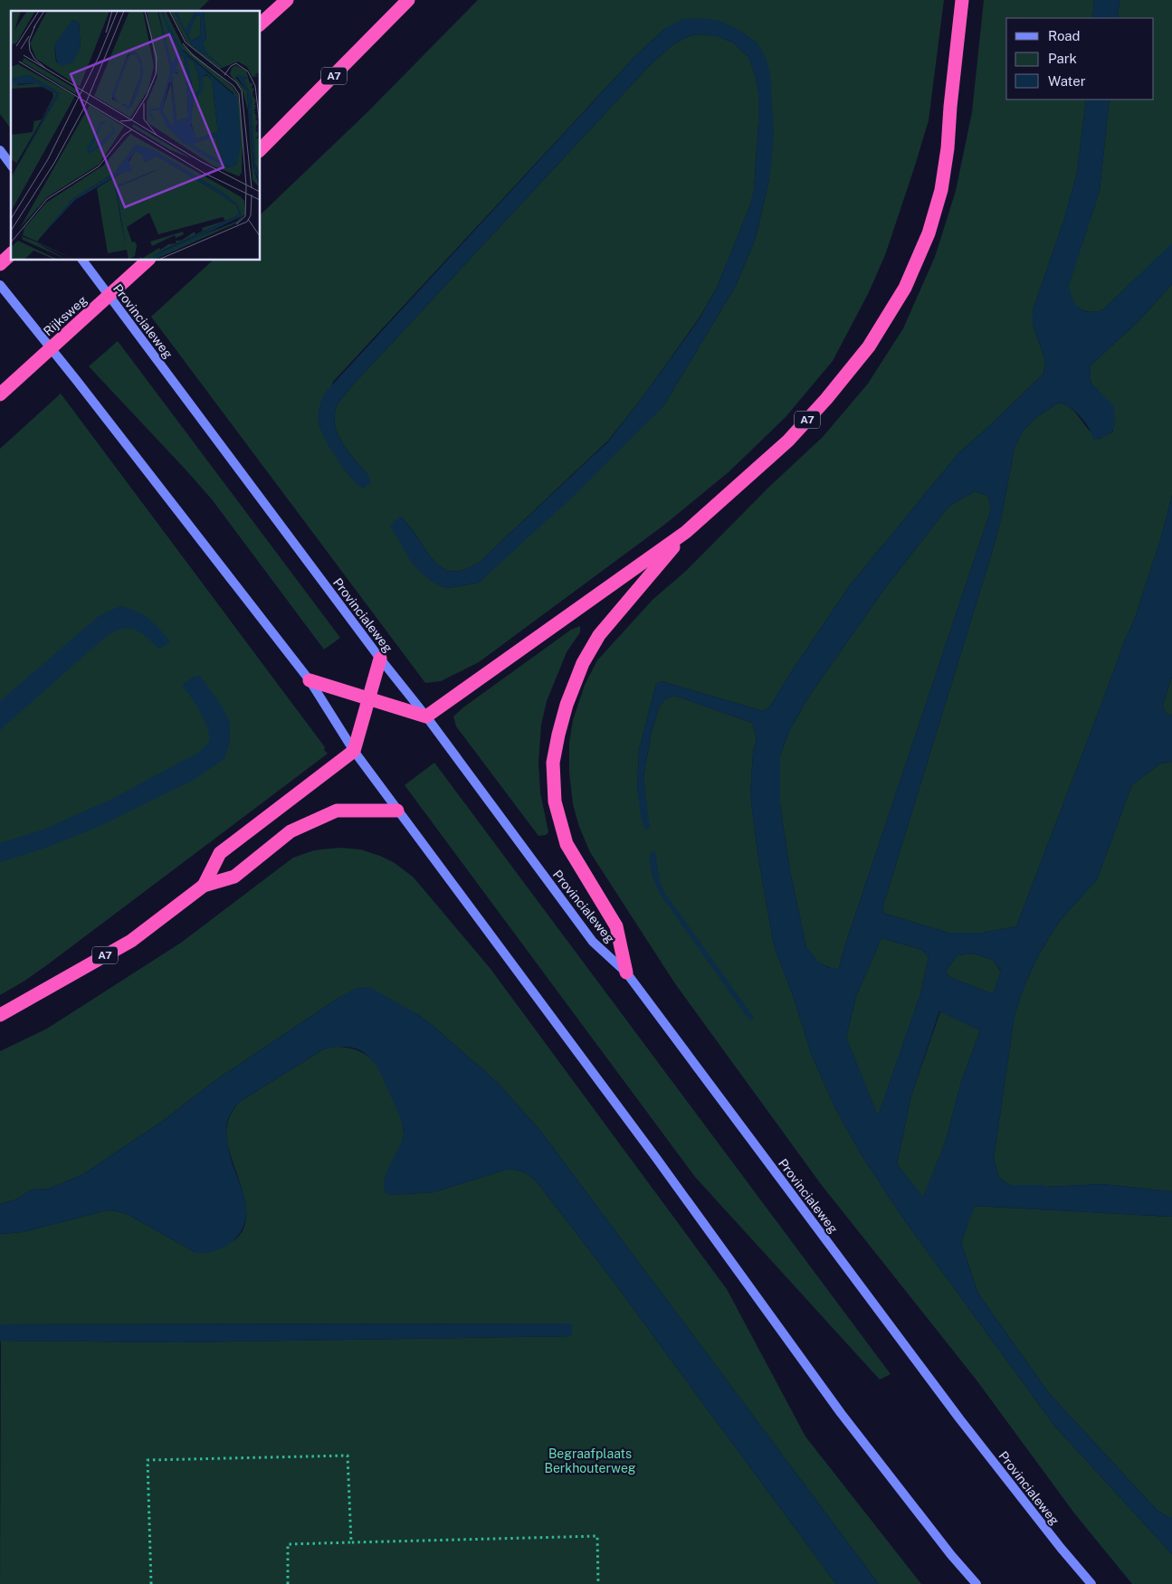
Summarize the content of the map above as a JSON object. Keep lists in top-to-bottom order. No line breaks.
{"streets":{"highway":["A7","Rijksweg"],"main road":["Provincialeweg"]},"crossings":[["A7","Provincialeweg"]],"parks":["Begraafplaats Berkhouterweg"],"legend":["Road","Park","Water"]}
